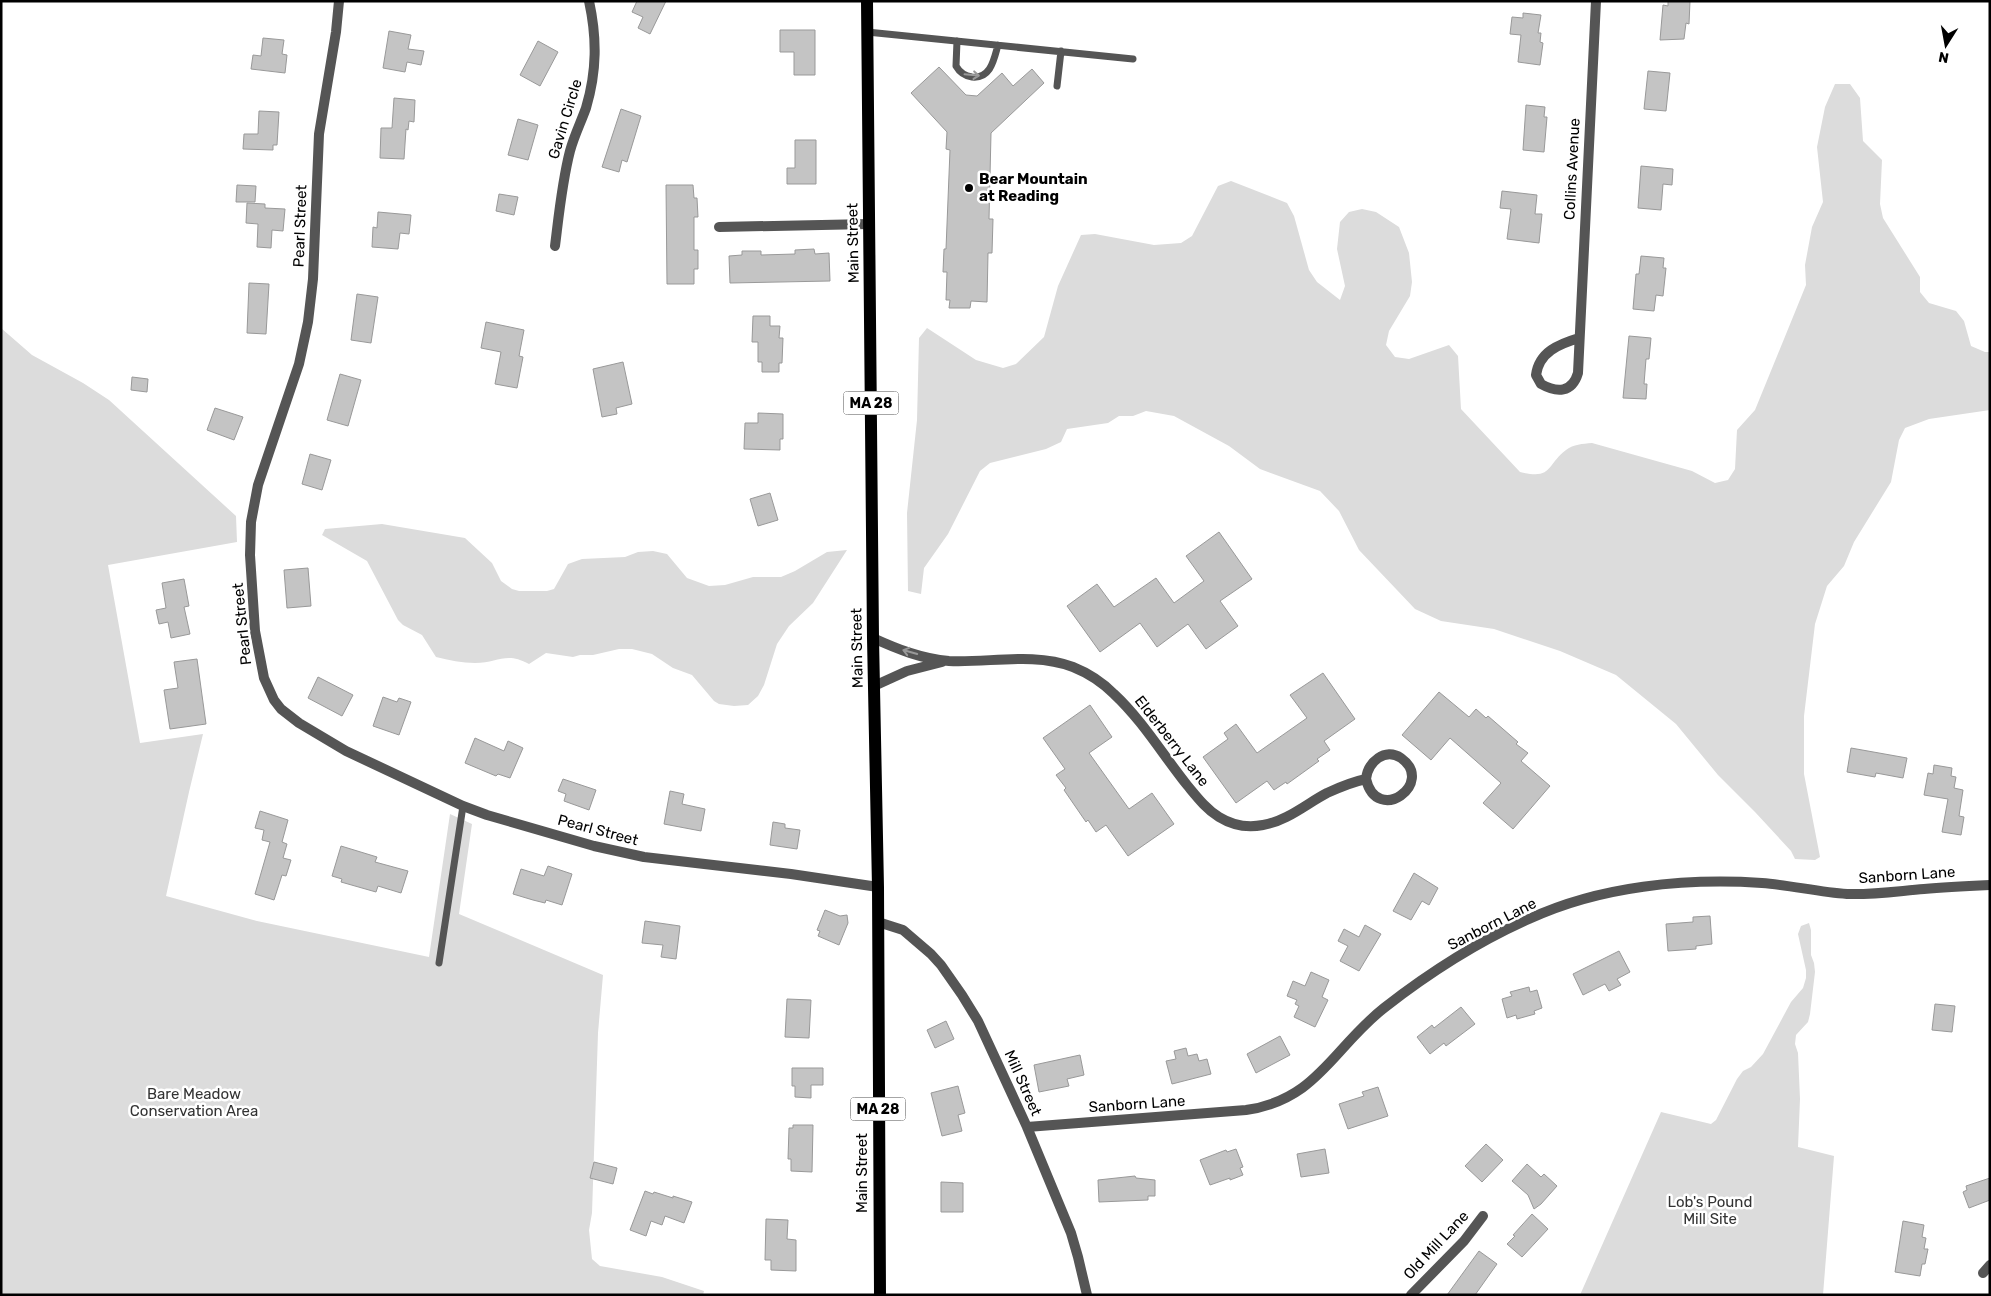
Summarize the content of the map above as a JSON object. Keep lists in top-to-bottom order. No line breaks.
{"streets":{"main road":["Main Street","MA 28"],"street":["Gavin Circle","Collins Avenue","Pearl Street","Elderberry Lane","Sanborn Lane","Mill Street","Old Mill Lane"]},"crossings":[["Pearl Street","Main Street"],["Main Street","Elderberry Lane"],["Main Street","Mill Street"],["Sanborn Lane","Mill Street"]],"parks":["Bare Meadow Conservation Area","Lob's Pound Mill Site"],"places":["Bear Mountain at Reading"],"north":"bottom"}
